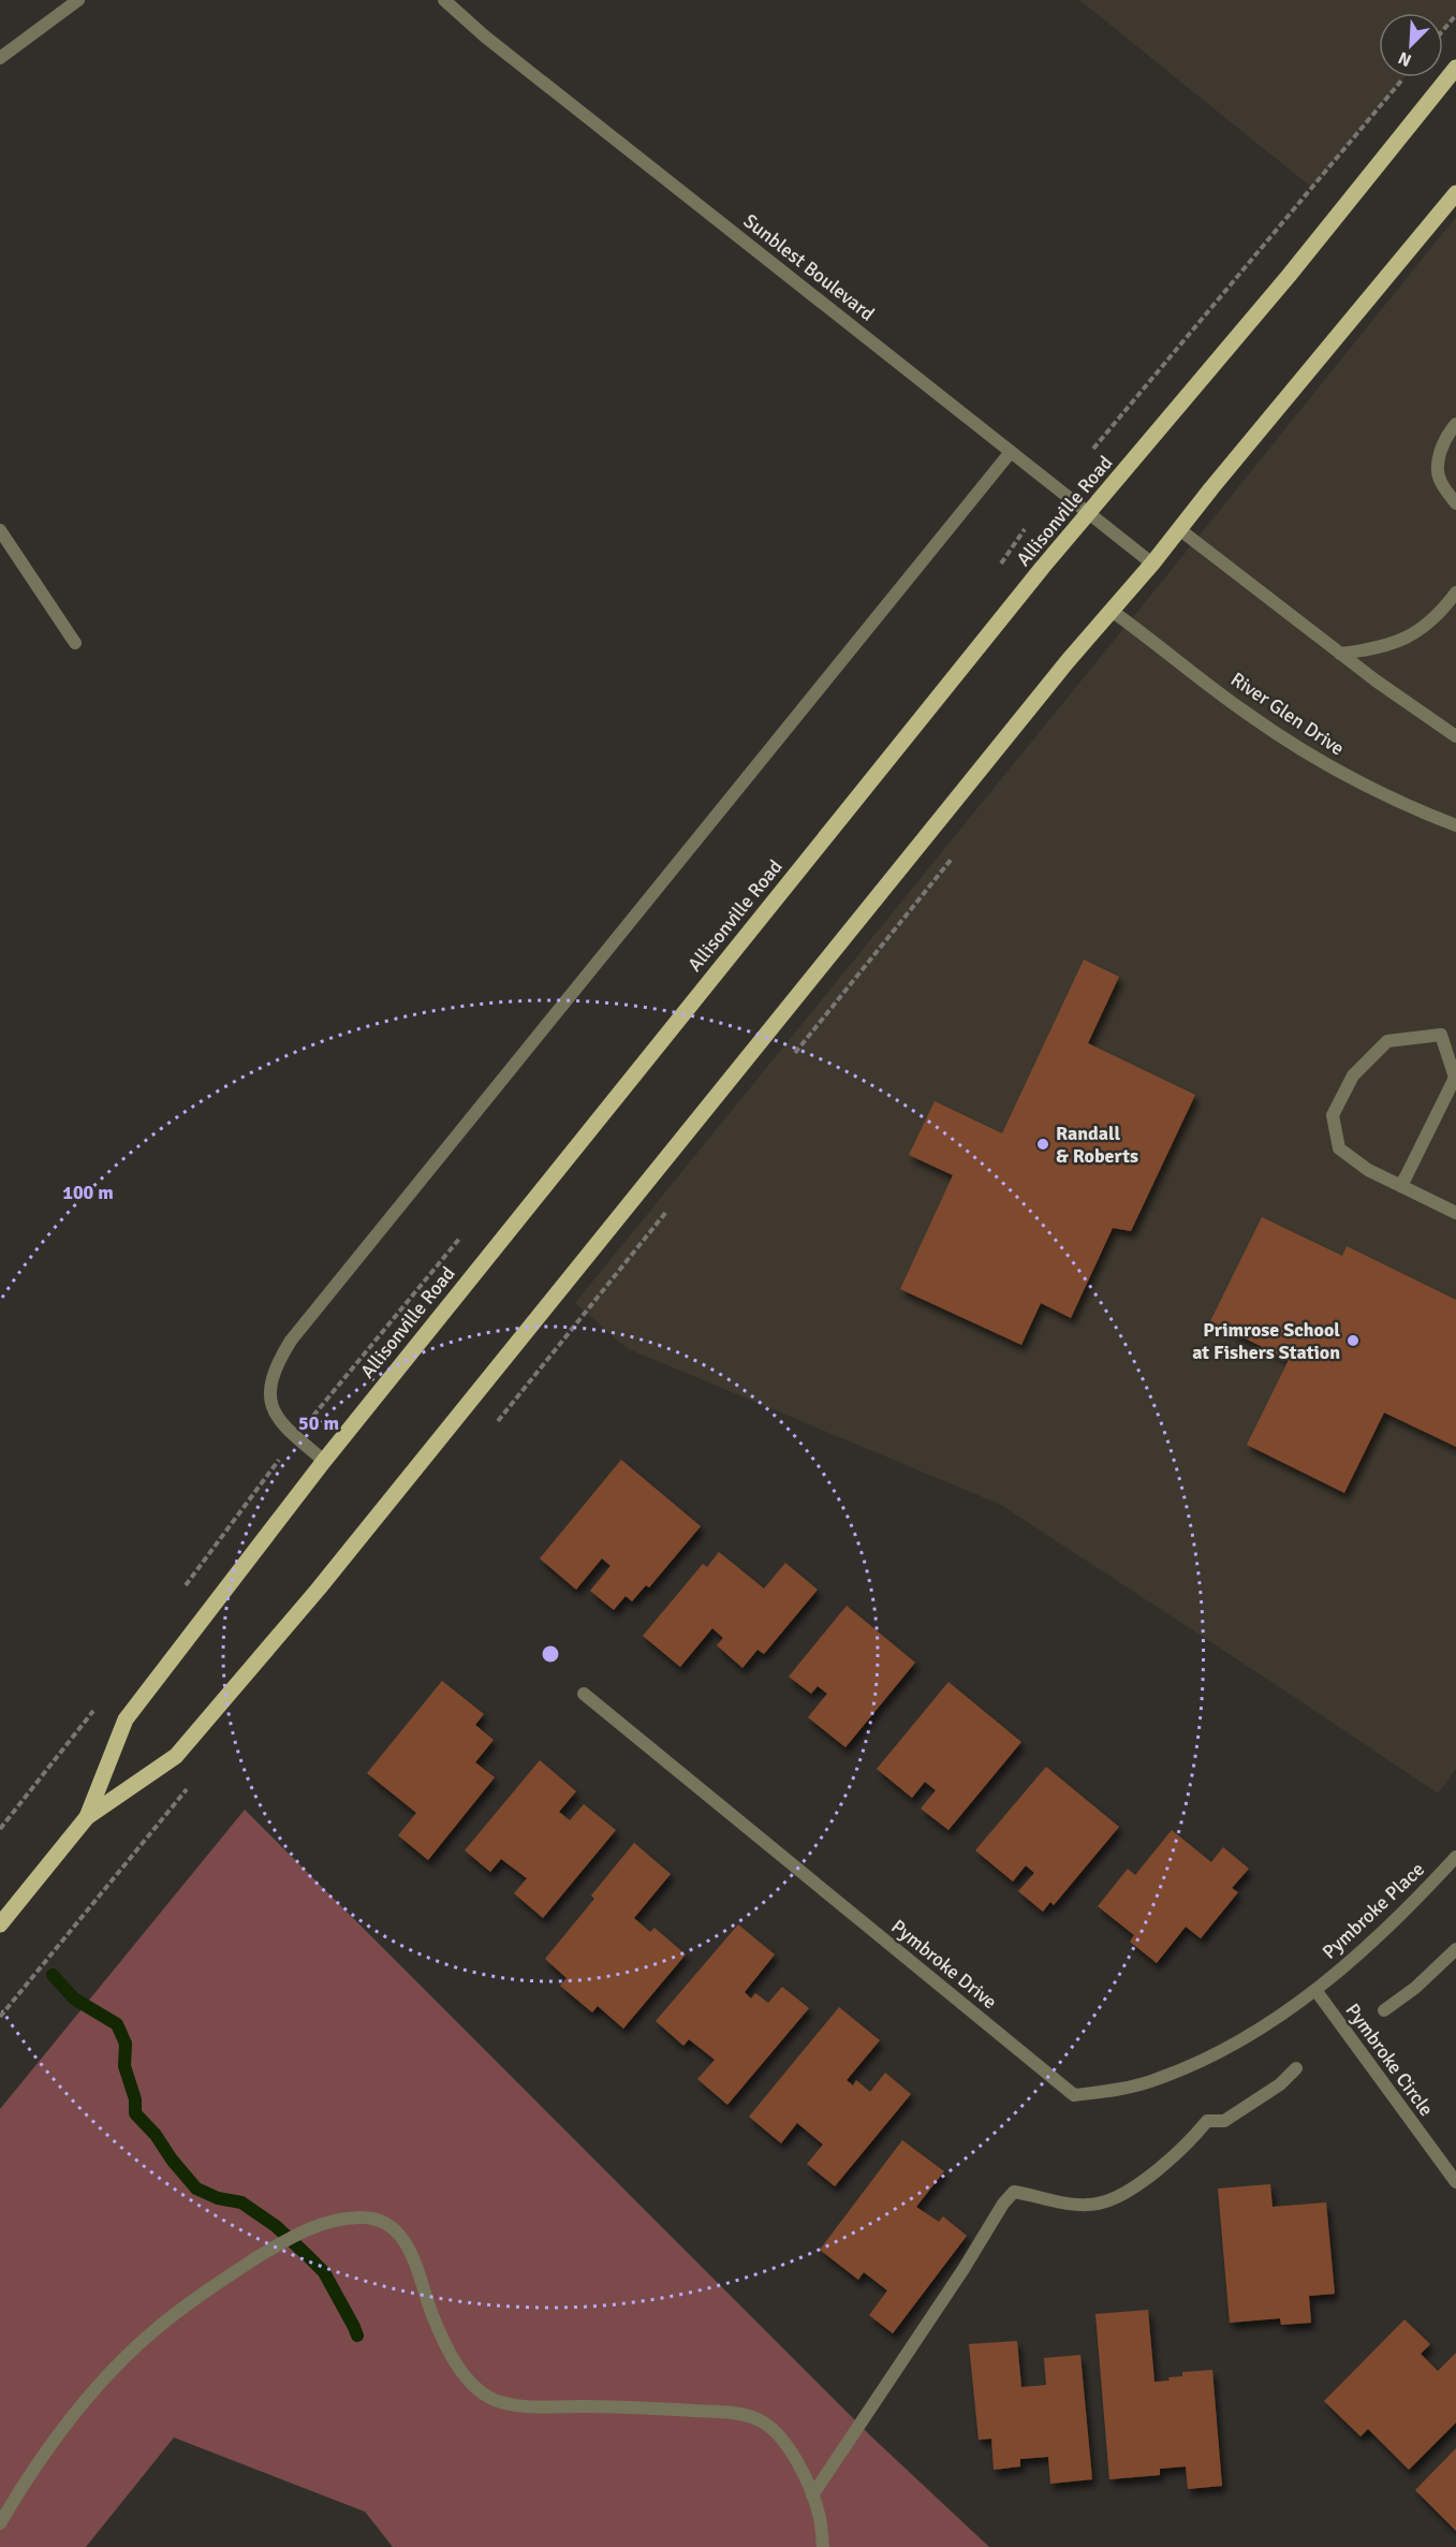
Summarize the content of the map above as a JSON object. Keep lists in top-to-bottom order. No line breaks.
{"streets":{"main road":["Allisonville Road"],"street":["Sunblest Boulevard","River Glen Drive","Pymbroke Place","Pymbroke Drive","Pymbroke Circle"]},"crossings":[["Sunblest Boulevard","Allisonville Road"],["Allisonville Road","River Glen Drive"],["Pymbroke Place","Pymbroke Drive"],["Pymbroke Place","Pymbroke Circle"],["Pymbroke Drive","Pymbroke Circle"]],"places":["Randall & Roberts","Primrose School at Fishers Station"],"north":"bottom left","rings":["100 m","50 m"]}
